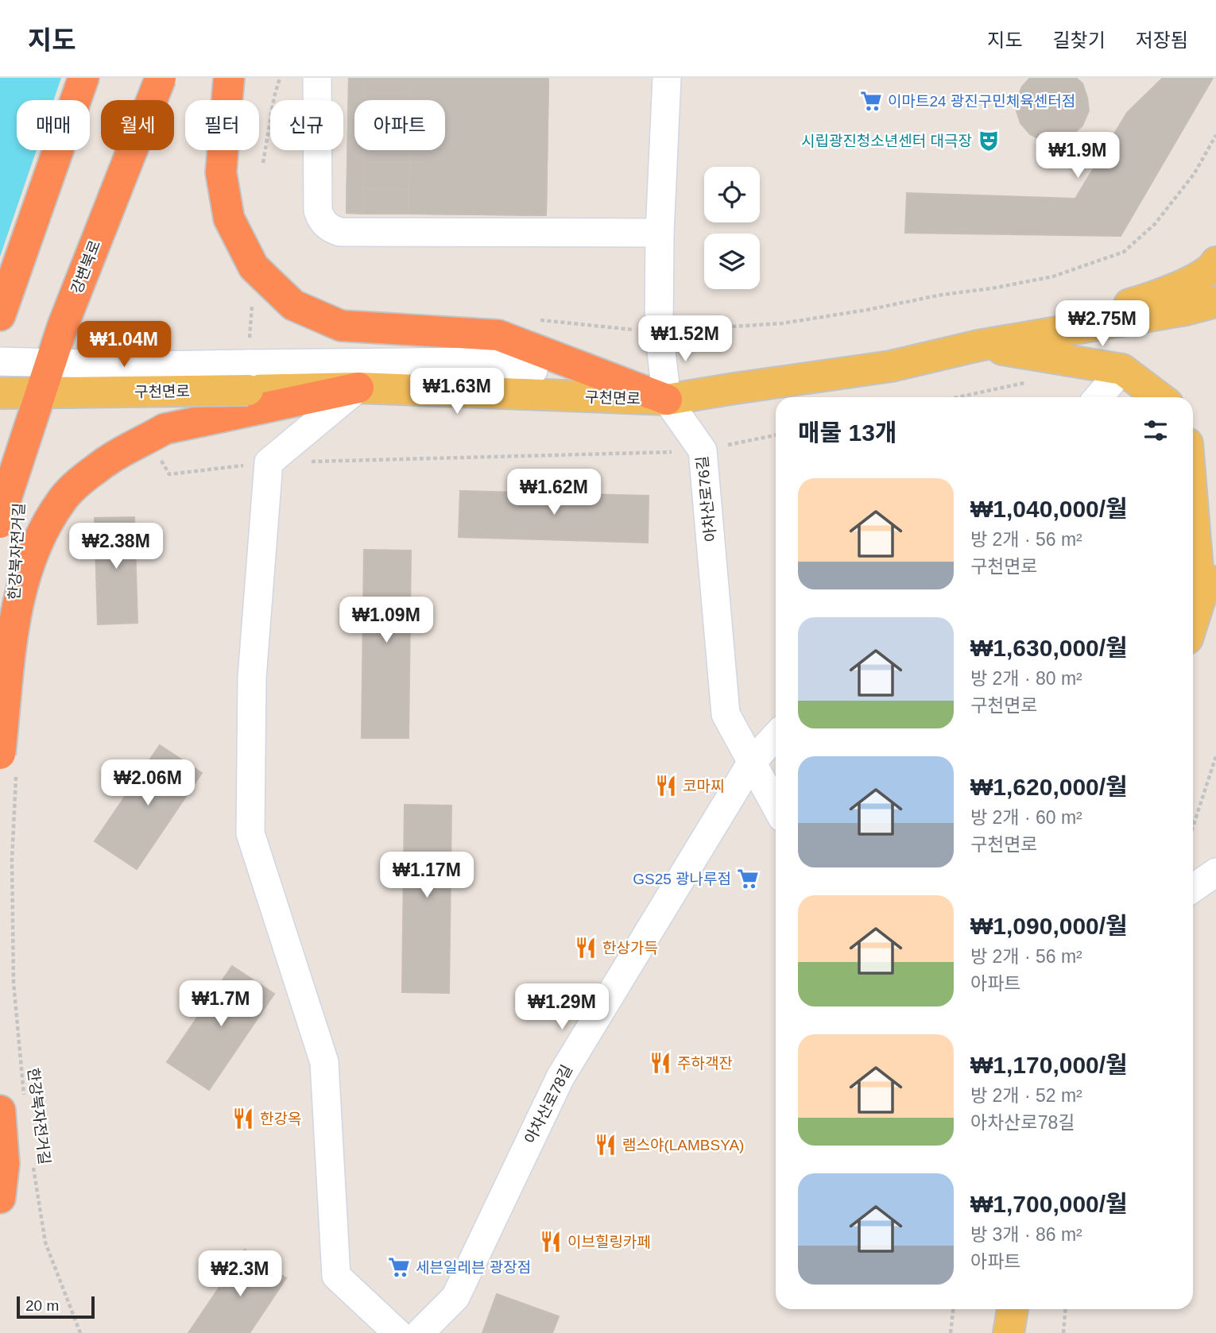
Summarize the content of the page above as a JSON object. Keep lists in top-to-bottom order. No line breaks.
{"streets":{"highway":["강변북로"],"main road":["구천면로"],"street":["아차산로76길","아차산로78길"],"path":["한강북자전거길"]},"crossings":[["구천면로","아차산로76길"],["아차산로76길","아차산로78길"]],"places":{"supermarket":["이마트24 광진구민체육센터점","GS25 광나루점","세븐일레븐 광장점"],"theatre":["시립광진청소년센터 대극장"],"restaurant":["코마찌","한상가득","주하객잔","한강옥","램스야(LAMBSYA)","이브힐링카페"]},"scale_bar":"20 m","page":{"header":"지도","nav":["지도","길찾기","저장됨"],"chip":["매매","월세","필터","신규","아파트"],"price":["₩1.9M","₩2.75M","₩1.52M","₩1.04M","₩1.63M","₩1.62M","₩2.38M","₩1.09M","₩2.06M","₩1.17M","₩1.7M","₩1.29M","₩2.3M"],"heading":"매물 13개","list":[{"name":"₩1,040,000/월","note":"방 2개 · 56 m² · 구천면로"},{"name":"₩1,630,000/월","note":"방 2개 · 80 m² · 구천면로"},{"name":"₩1,620,000/월","note":"방 2개 · 60 m² · 구천면로"},{"name":"₩1,090,000/월","note":"방 2개 · 56 m² · 아파트"},{"name":"₩1,170,000/월","note":"방 2개 · 52 m² · 아차산로78길"},{"name":"₩1,700,000/월","note":"방 3개 · 86 m² · 아파트"}],"scale":"20 m"}}
